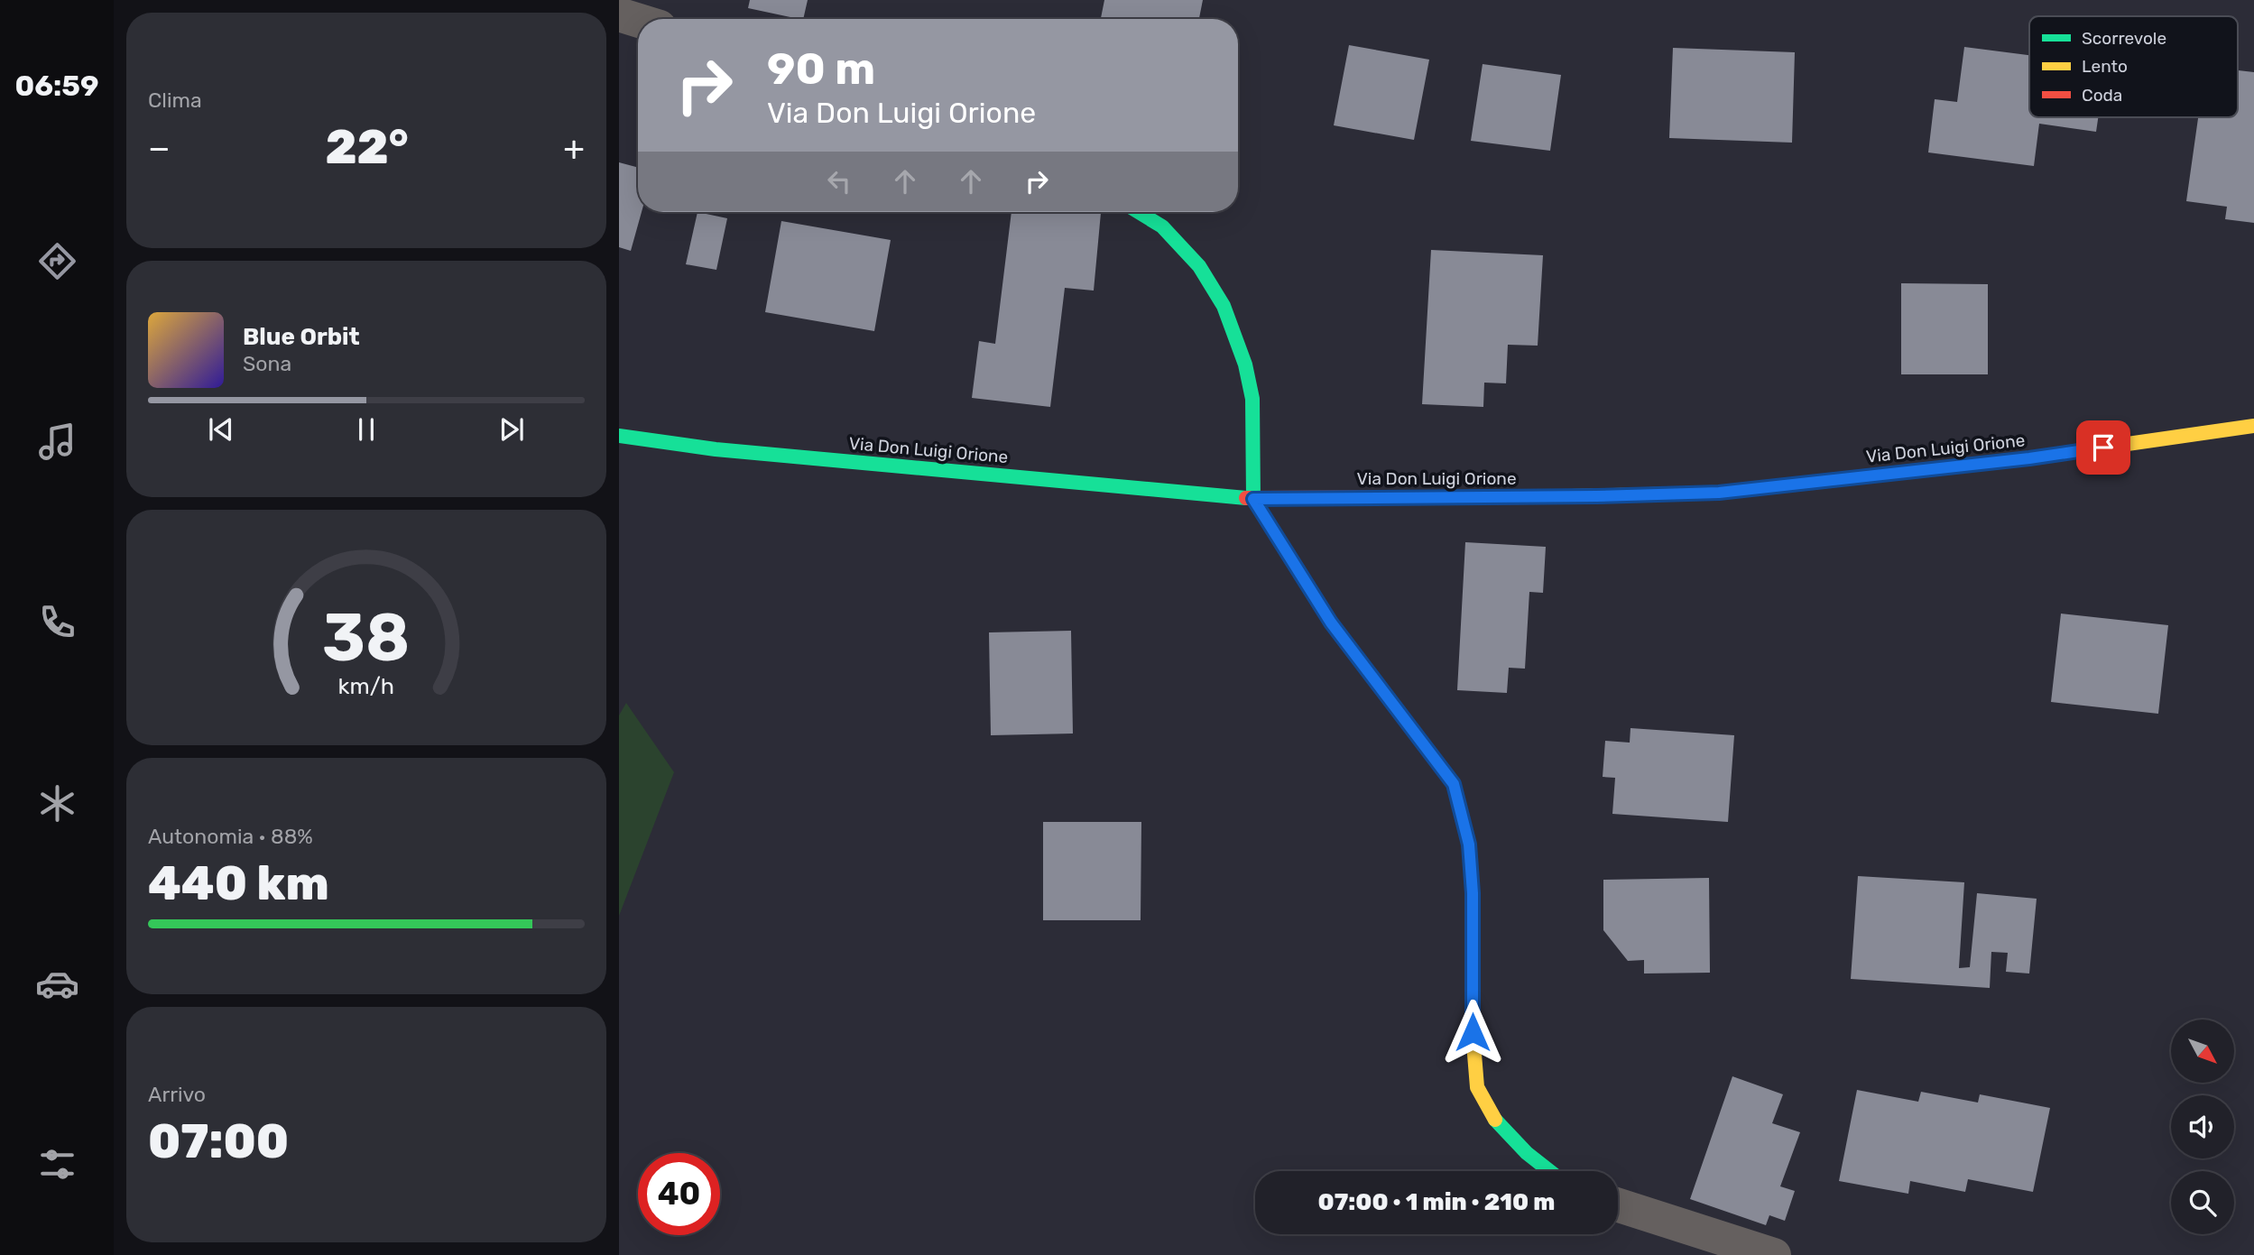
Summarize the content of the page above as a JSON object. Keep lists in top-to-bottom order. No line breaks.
{"streets":{"main road":["Via Don Luigi Orione"]},"legend":["Scorrevole","Lento","Coda"],"north":"bottom right","page":{"tabs":"06:59","tile":["Clima",["Autonomia · 88%","440 km"],["Arrivo","07:00"]],"turn":["90 m","Via Don Luigi Orione"],"heat":["−","22°","+"],"song":["Blue Orbit","Sona"],"limit":"40","trip":"07:00 · 1 min · 210 m","gauge":["38","km/h"]}}
